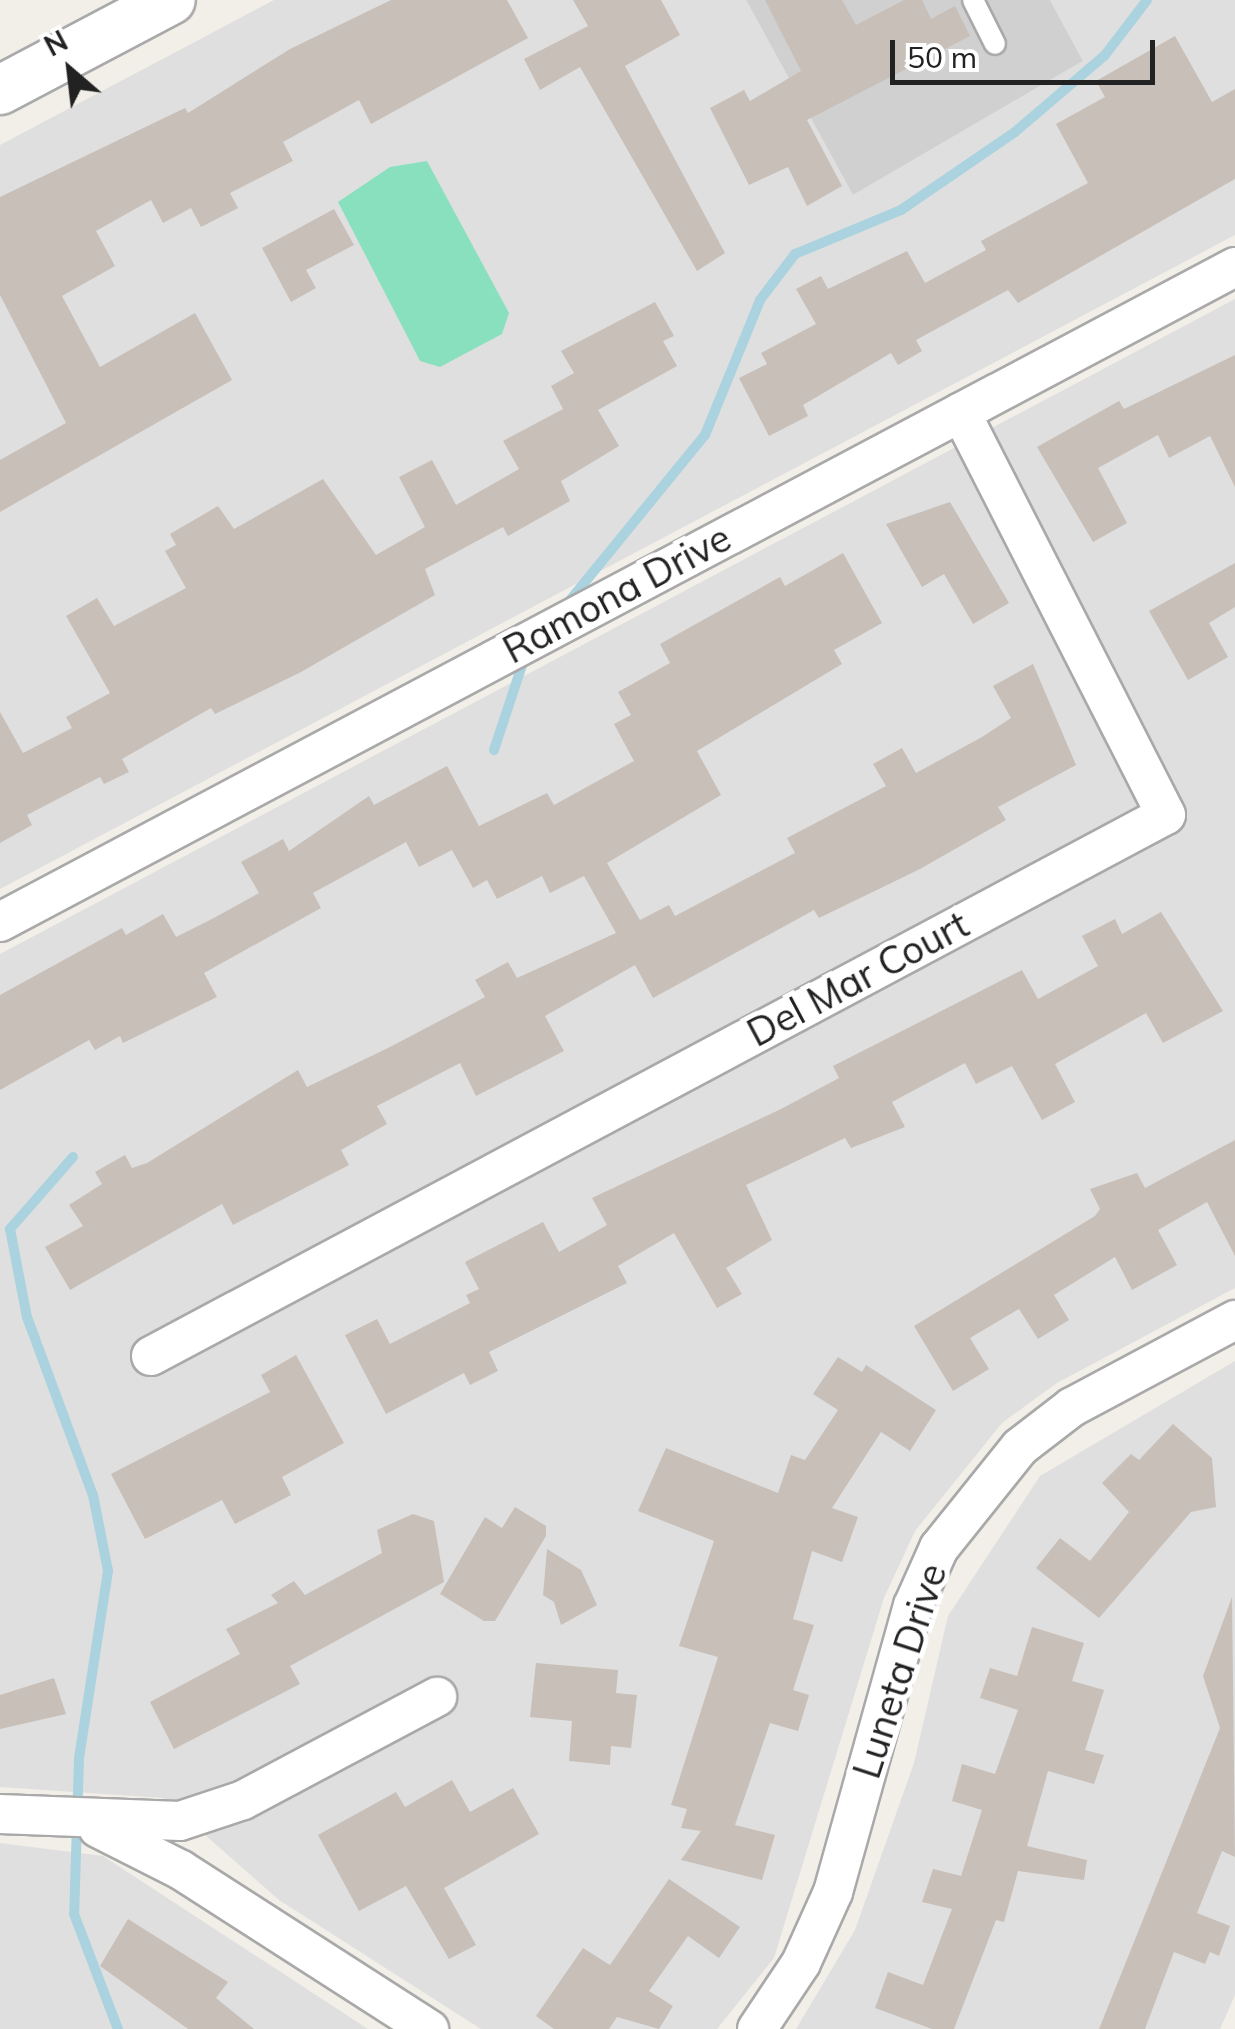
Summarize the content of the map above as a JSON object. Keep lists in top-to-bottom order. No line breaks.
{"streets":{"street":["Ramona Drive","Del Mar Court","Luneta Drive"]},"crossings":[["Ramona Drive","Del Mar Court"]],"scale_bar":"50 m","north":"top left"}
